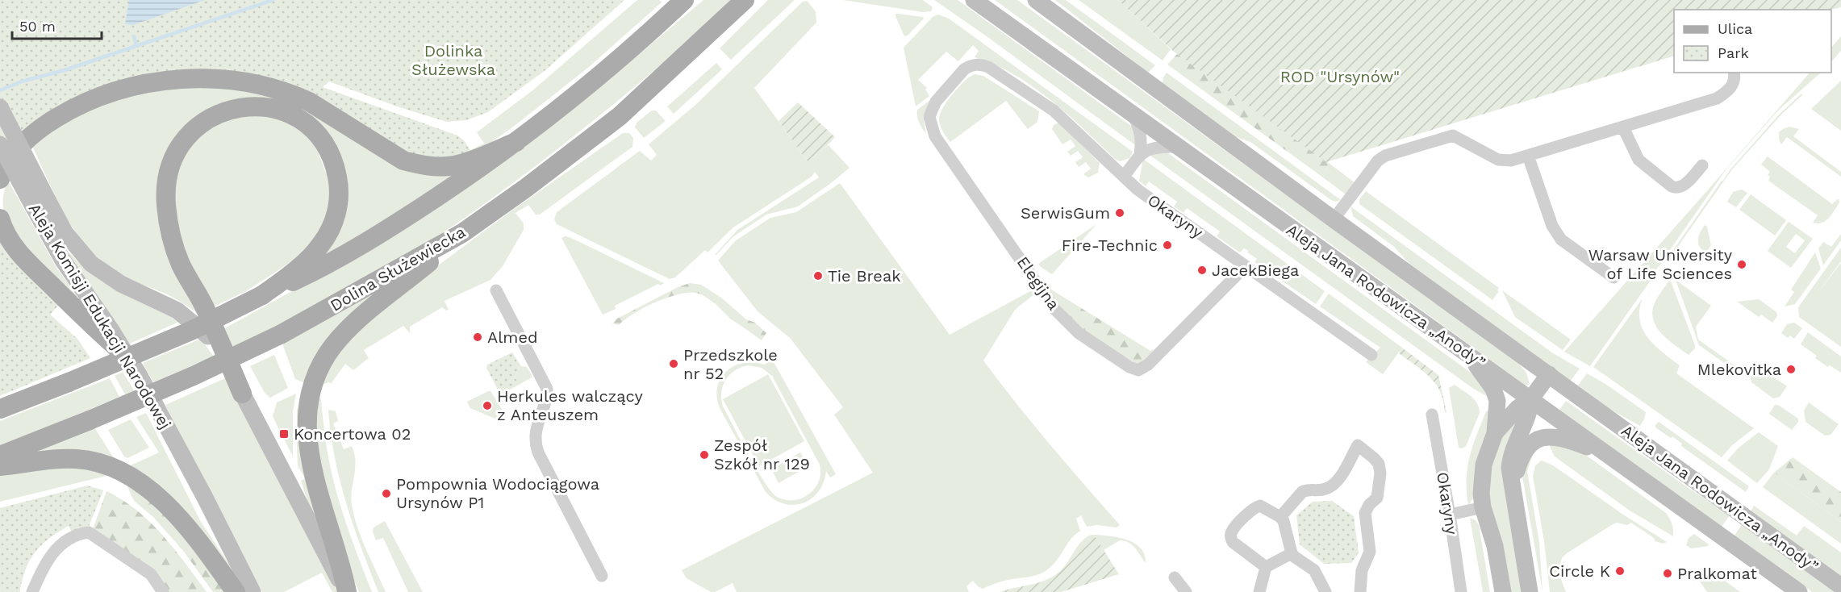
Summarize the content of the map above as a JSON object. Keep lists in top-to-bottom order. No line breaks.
{"streets":{"main road":["Dolina Służewiecka","Aleja Jana Rodowicza „Anody”","Aleja Komisji Edukacji Narodowej"],"street":["Okaryny","Elegijna"]},"crossings":[["Okaryny","Elegijna"]],"parks":["Dolinka Służewska","ROD \"Ursynów\""],"places":{"other":["SerwisGum","Fire-Technic","Warsaw University of Life Sciences","JacekBiega","Tie Break","Almed","Przedszkole nr 52","Mlekovitka","Herkules walczący z Anteuszem","Zespół Szkół nr 129","Pompownia Wodociągowa Ursynów P1","Circle K","Pralkomat"],"transit":["Koncertowa 02"]},"legend":["Ulica","Park"],"scale_bar":"50 m"}
